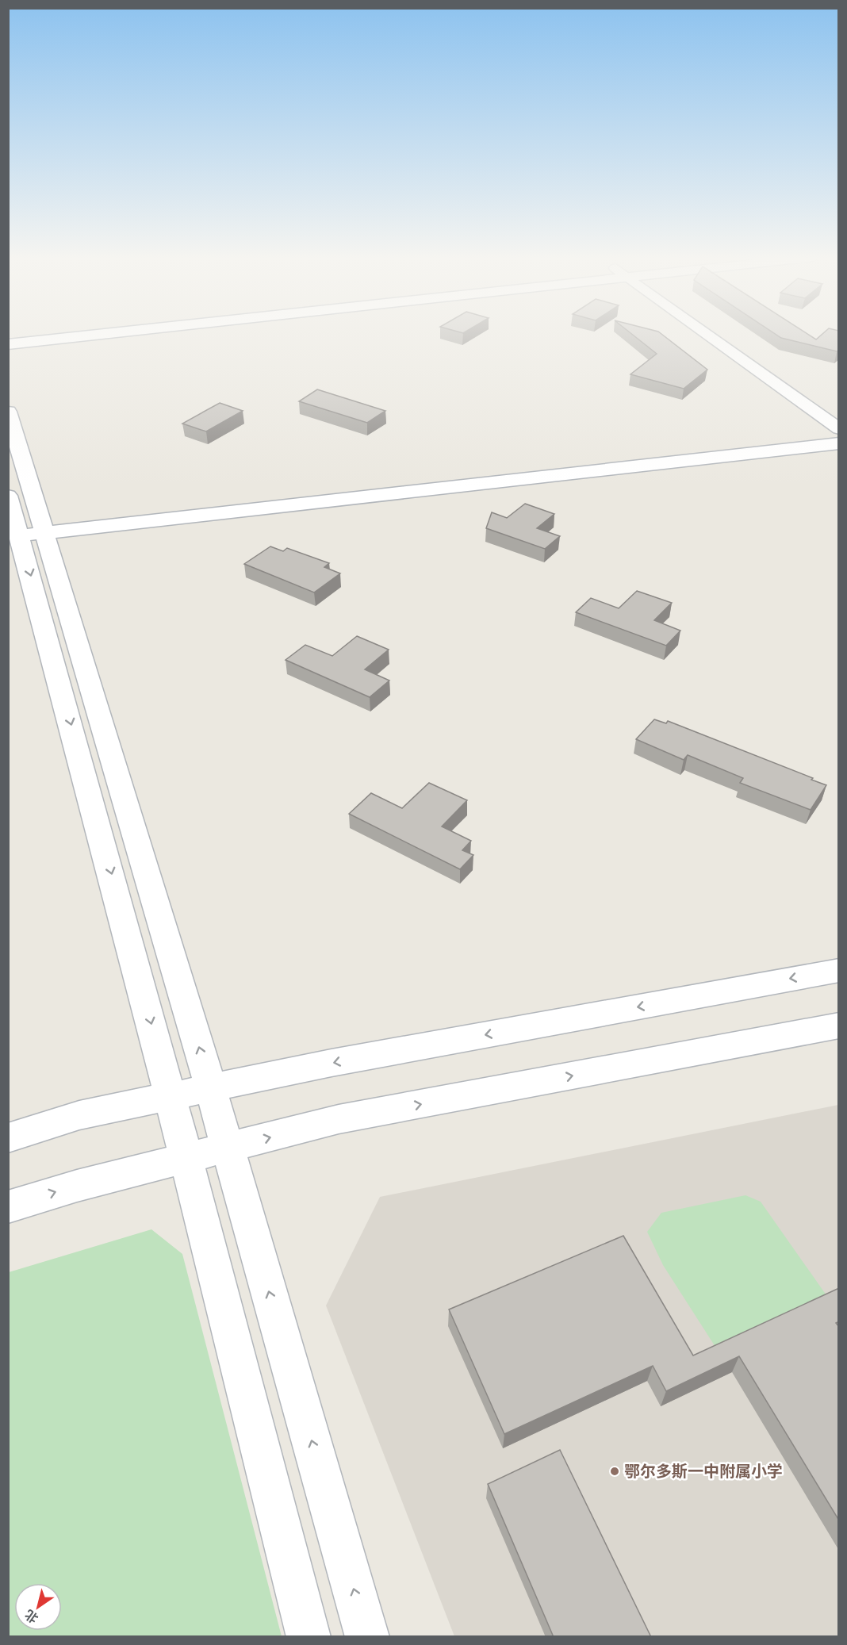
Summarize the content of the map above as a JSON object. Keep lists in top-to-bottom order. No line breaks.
{"places":["鄂尔多斯一中附属小学"],"north":"bottom left"}
